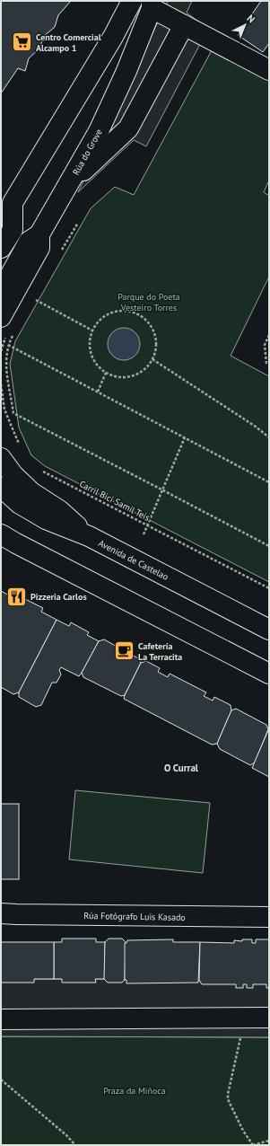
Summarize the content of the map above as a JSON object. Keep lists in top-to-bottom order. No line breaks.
{"streets":{"street":["Rúa do Grove","Avenida de Castelao","Rúa Fotógrafo Luis Kasado"],"path":["Carril Bici Samil Teis"]},"districts":["O Curral"],"parks":["Parque do Poeta Vesteiro Torres","Praza da Miñoca"],"places":{"supermarket":["Centro Comercial Alcampo 1"],"restaurant":["Pizzeria Carlos"],"cafe":["Cafetería La Terracita"]},"north":"top right"}
